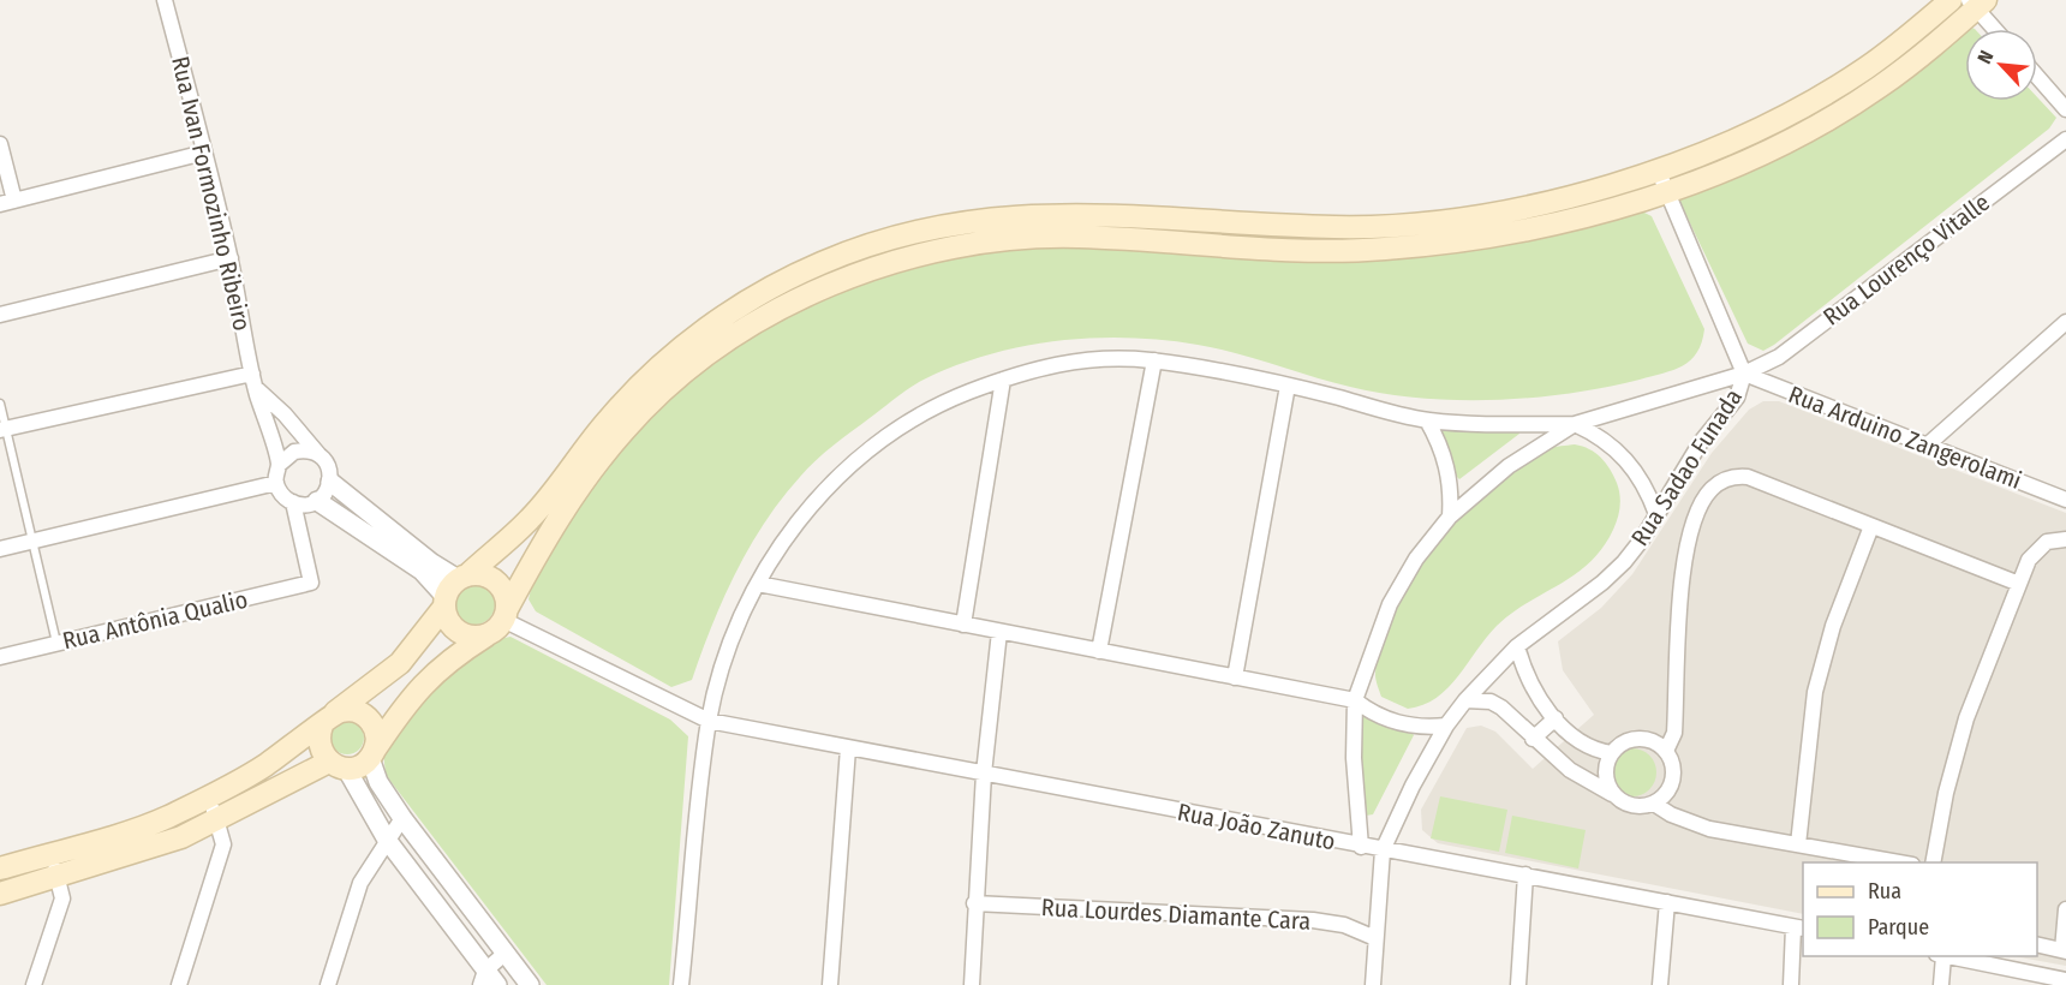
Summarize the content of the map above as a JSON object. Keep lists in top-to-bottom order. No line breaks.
{"streets":{"street":["Rua Ivan Formozinho Ribeiro","Rua Lourenço Vitalle","Rua Arduino Zangerolami","Rua Sadao Funada","Rua Antônia Qualio","Rua João Zanuto","Rua Lourdes Diamante Cara"]},"crossings":[["Rua Ivan Formozinho Ribeiro","Rua Antônia Qualio"],["Rua Lourenço Vitalle","Rua Arduino Zangerolami"],["Rua Lourenço Vitalle","Rua Sadao Funada"],["Rua Arduino Zangerolami","Rua Sadao Funada"],["Rua Sadao Funada","Rua João Zanuto"]],"legend":["Rua","Parque"],"north":"top left"}
